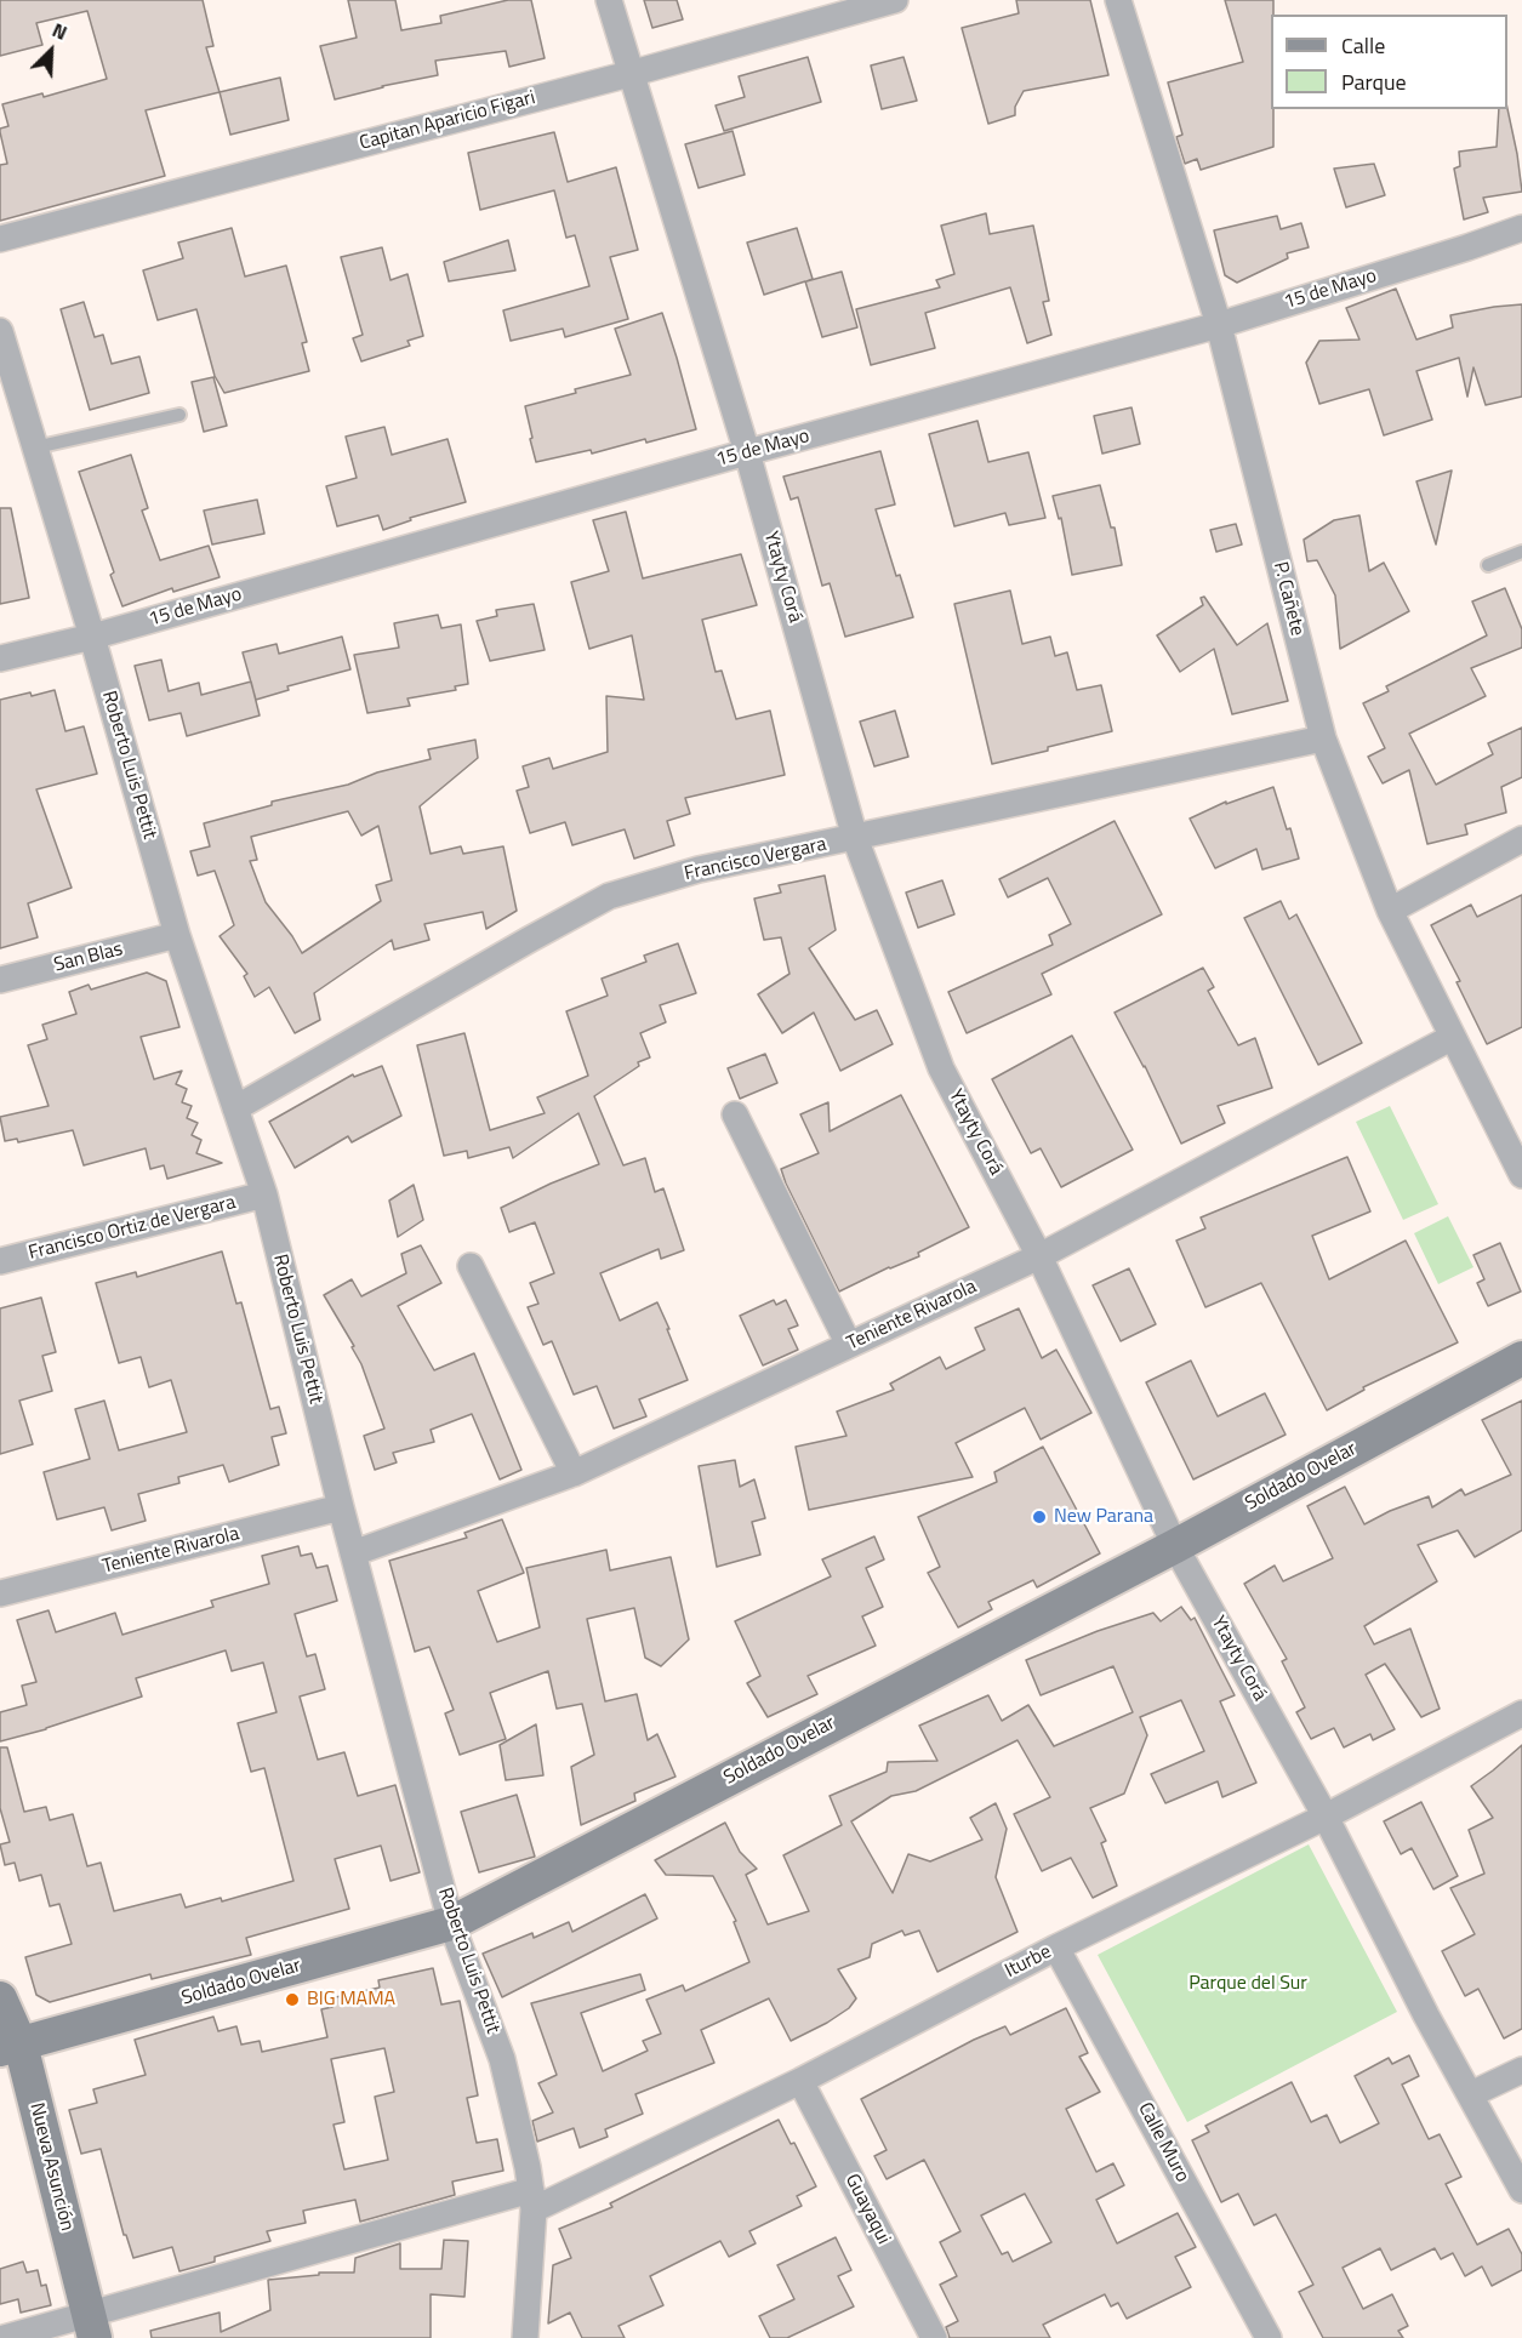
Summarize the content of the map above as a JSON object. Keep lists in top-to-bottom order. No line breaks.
{"streets":{"main road":["Soldado Ovelar","Nueva Asunción"],"street":["Capitan Aparicio Figari","15 de Mayo","Ytayty Corá","P. Cañete","Roberto Luis Pettit","Francisco Vergara","San Blas","Francisco Ortiz de Vergara","Teniente Rivarola","Iturbe","Calle Muro","Guayaqui"]},"crossings":[["Capitan Aparicio Figari","Ytayty Corá"],["15 de Mayo","Ytayty Corá"],["15 de Mayo","P. Cañete"],["15 de Mayo","Roberto Luis Pettit"],["Ytayty Corá","Francisco Vergara"],["Ytayty Corá","Teniente Rivarola"],["Ytayty Corá","Soldado Ovelar"],["Ytayty Corá","Iturbe"],["P. Cañete","Francisco Vergara"],["P. Cañete","Teniente Rivarola"],["Roberto Luis Pettit","Francisco Vergara"],["Roberto Luis Pettit","San Blas"],["Roberto Luis Pettit","Francisco Ortiz de Vergara"],["Roberto Luis Pettit","Teniente Rivarola"],["Roberto Luis Pettit","Soldado Ovelar"],["Roberto Luis Pettit","Iturbe"],["Soldado Ovelar","Nueva Asunción"],["Iturbe","Calle Muro"],["Iturbe","Nueva Asunción"],["Iturbe","Guayaqui"]],"parks":["Parque del Sur"],"places":["New Parana","BIG MAMA"],"legend":["Calle","Parque"],"north":"top right"}
